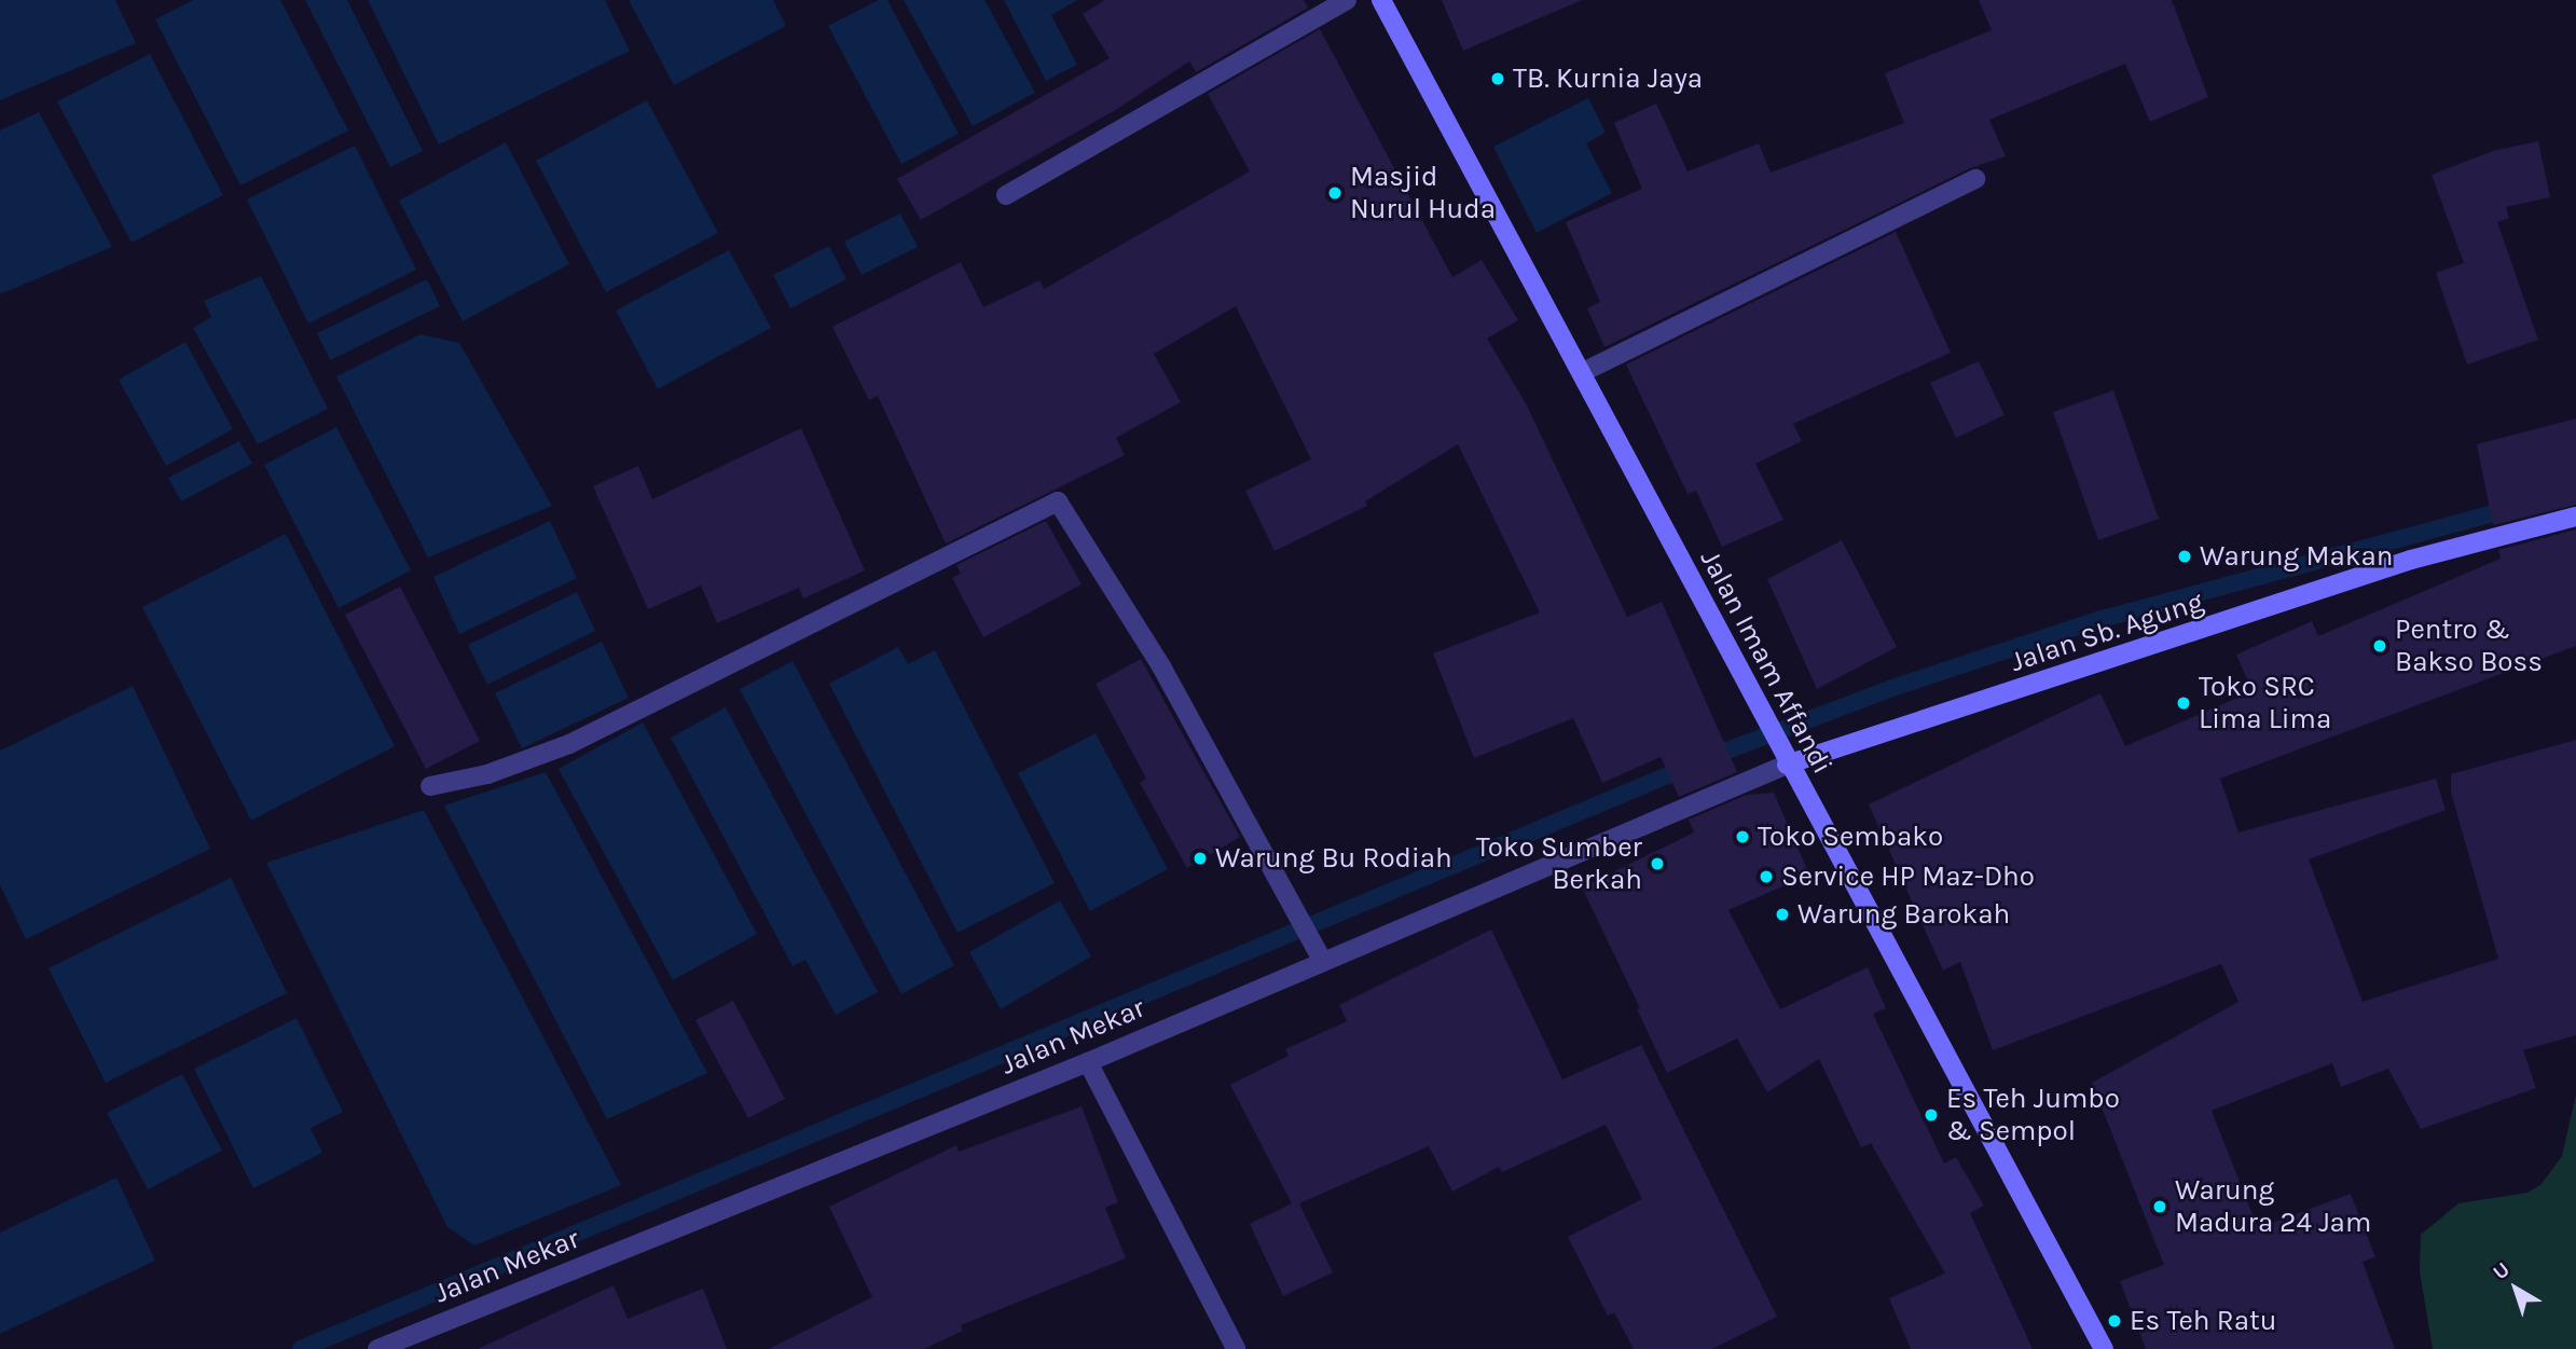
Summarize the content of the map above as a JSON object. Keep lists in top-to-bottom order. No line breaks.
{"streets":{"street":["Jalan Sb. Agung","Jalan Imam Affandi","Jalan Mekar"]},"crossings":[["Jalan Sb. Agung","Jalan Imam Affandi"],["Jalan Sb. Agung","Jalan Mekar"],["Jalan Imam Affandi","Jalan Mekar"]],"places":["TB. Kurnia Jaya","Masjid Nurul Huda","Warung Makan","Pentro & Bakso Boss","Toko SRC Lima Lima","Toko Sembako","Warung Bu Rodiah","Toko Sumber Berkah","Service HP Maz-Dho","Warung Barokah","Es Teh Jumbo & Sempol","Warung Madura 24 Jam","Es Teh Ratu"],"north":"top left"}
